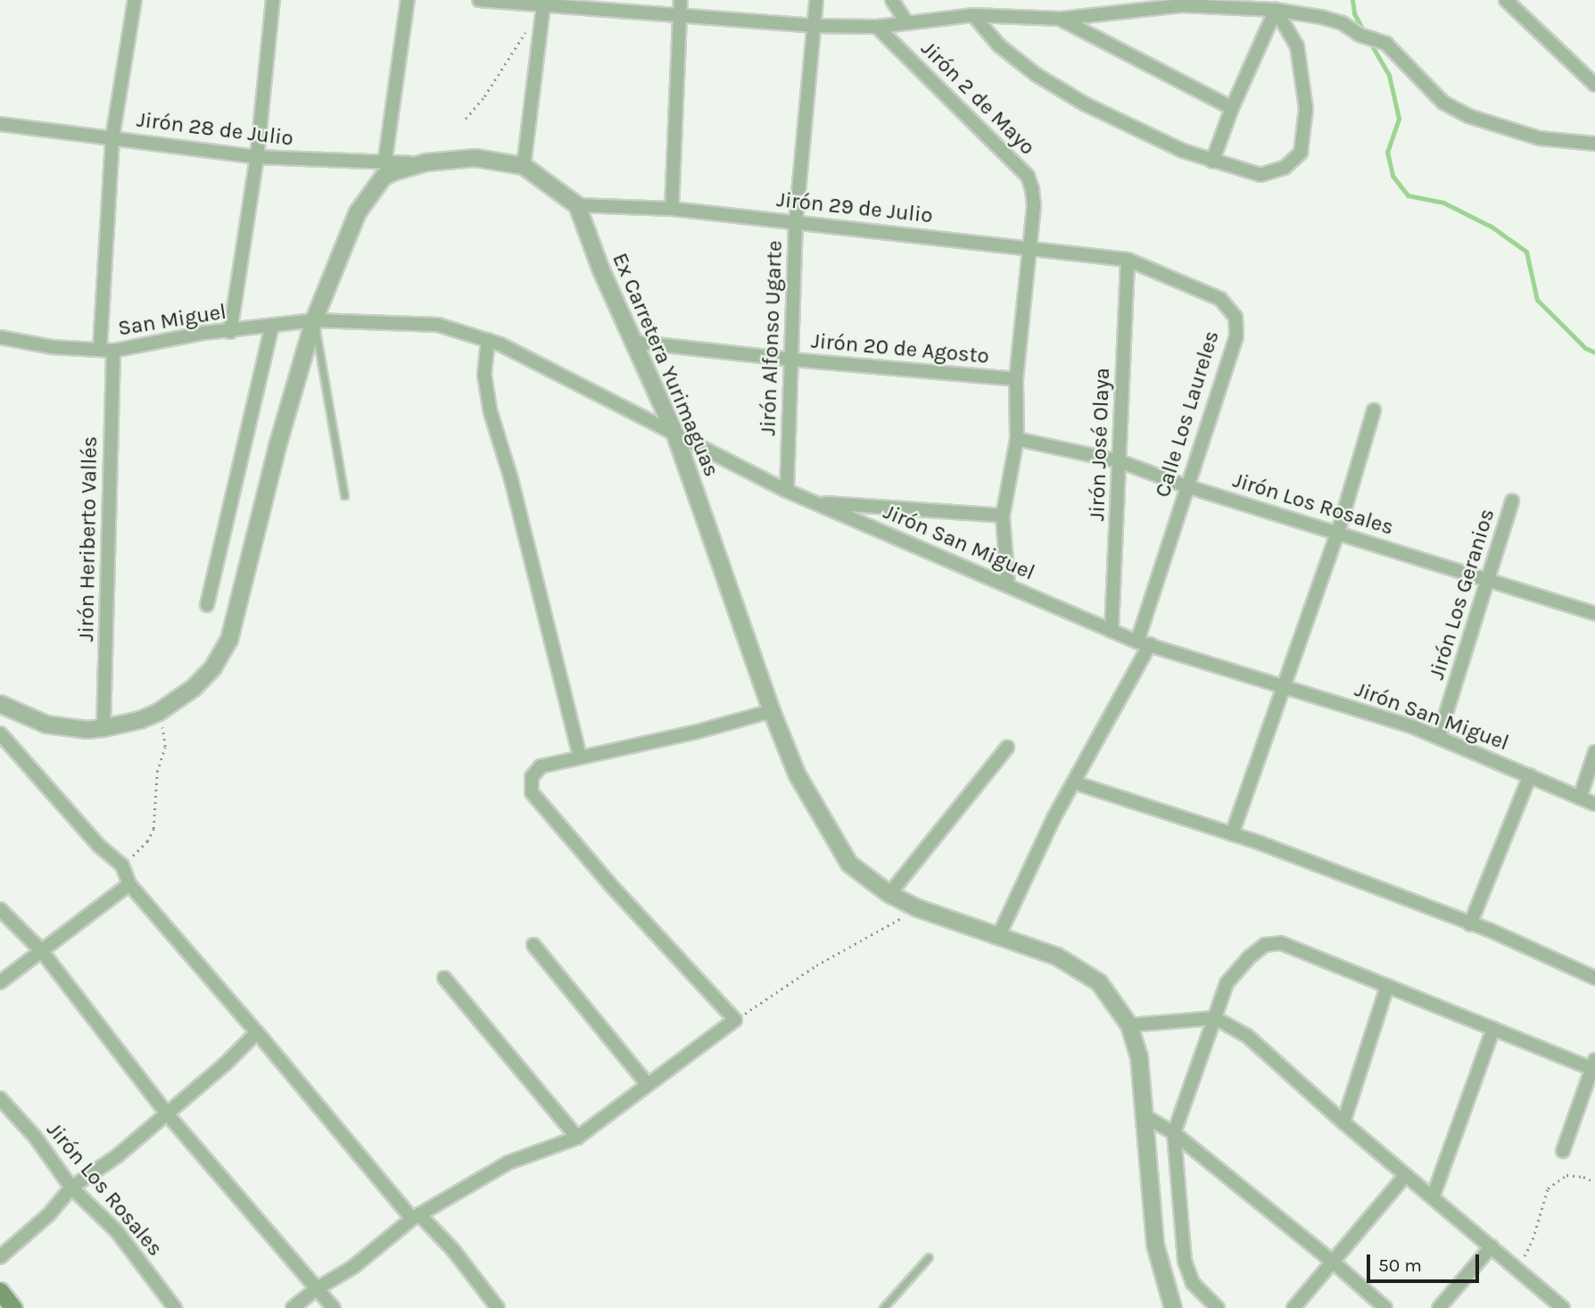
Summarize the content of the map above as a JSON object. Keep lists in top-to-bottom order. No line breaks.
{"streets":{"street":["Jirón 2 de Mayo","Jirón 28 de Julio","Jirón 29 de Julio","San Miguel","Jirón Alfonso Ugarte","Jirón 20 de Agosto","Ex Carretera Yurimaguas","Calle Los Laureles","Jirón José Olaya","Jirón Los Rosales","Jirón Heriberto Vallés","Jirón San Miguel","Jirón Los Geranios"]},"crossings":[["Jirón 2 de Mayo","Jirón 29 de Julio"],["Jirón 2 de Mayo","Jirón 20 de Agosto"],["Jirón 2 de Mayo","Jirón Los Rosales"],["Jirón 2 de Mayo","Jirón San Miguel"],["Jirón 28 de Julio","Jirón Heriberto Vallés"],["Jirón 29 de Julio","Jirón Alfonso Ugarte"],["Jirón 29 de Julio","Ex Carretera Yurimaguas"],["Jirón 29 de Julio","Calle Los Laureles"],["Jirón 29 de Julio","Jirón José Olaya"],["San Miguel","Jirón Heriberto Vallés"],["San Miguel","Jirón San Miguel"],["Jirón Alfonso Ugarte","Jirón 20 de Agosto"],["Jirón Alfonso Ugarte","Jirón San Miguel"],["Jirón 20 de Agosto","Ex Carretera Yurimaguas"],["Ex Carretera Yurimaguas","Calle Los Laureles"],["Ex Carretera Yurimaguas","Jirón San Miguel"],["Calle Los Laureles","Jirón José Olaya"],["Calle Los Laureles","Jirón Los Rosales"],["Calle Los Laureles","Jirón San Miguel"],["Jirón José Olaya","Jirón Los Rosales"],["Jirón José Olaya","Jirón San Miguel"],["Jirón Los Rosales","Jirón Los Geranios"],["Jirón San Miguel","Jirón Los Geranios"]],"scale_bar":"50 m"}
